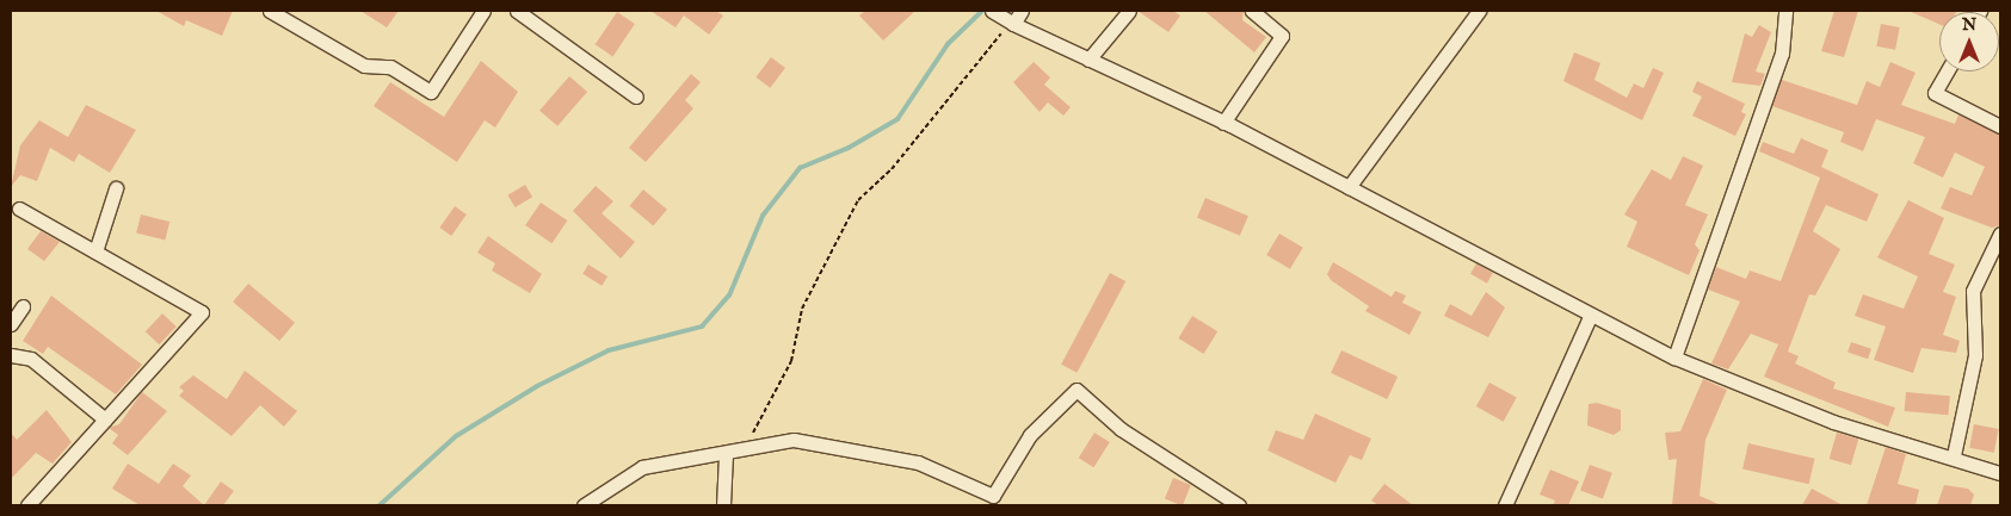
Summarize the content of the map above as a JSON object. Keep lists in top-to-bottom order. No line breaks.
{"north":"top"}
